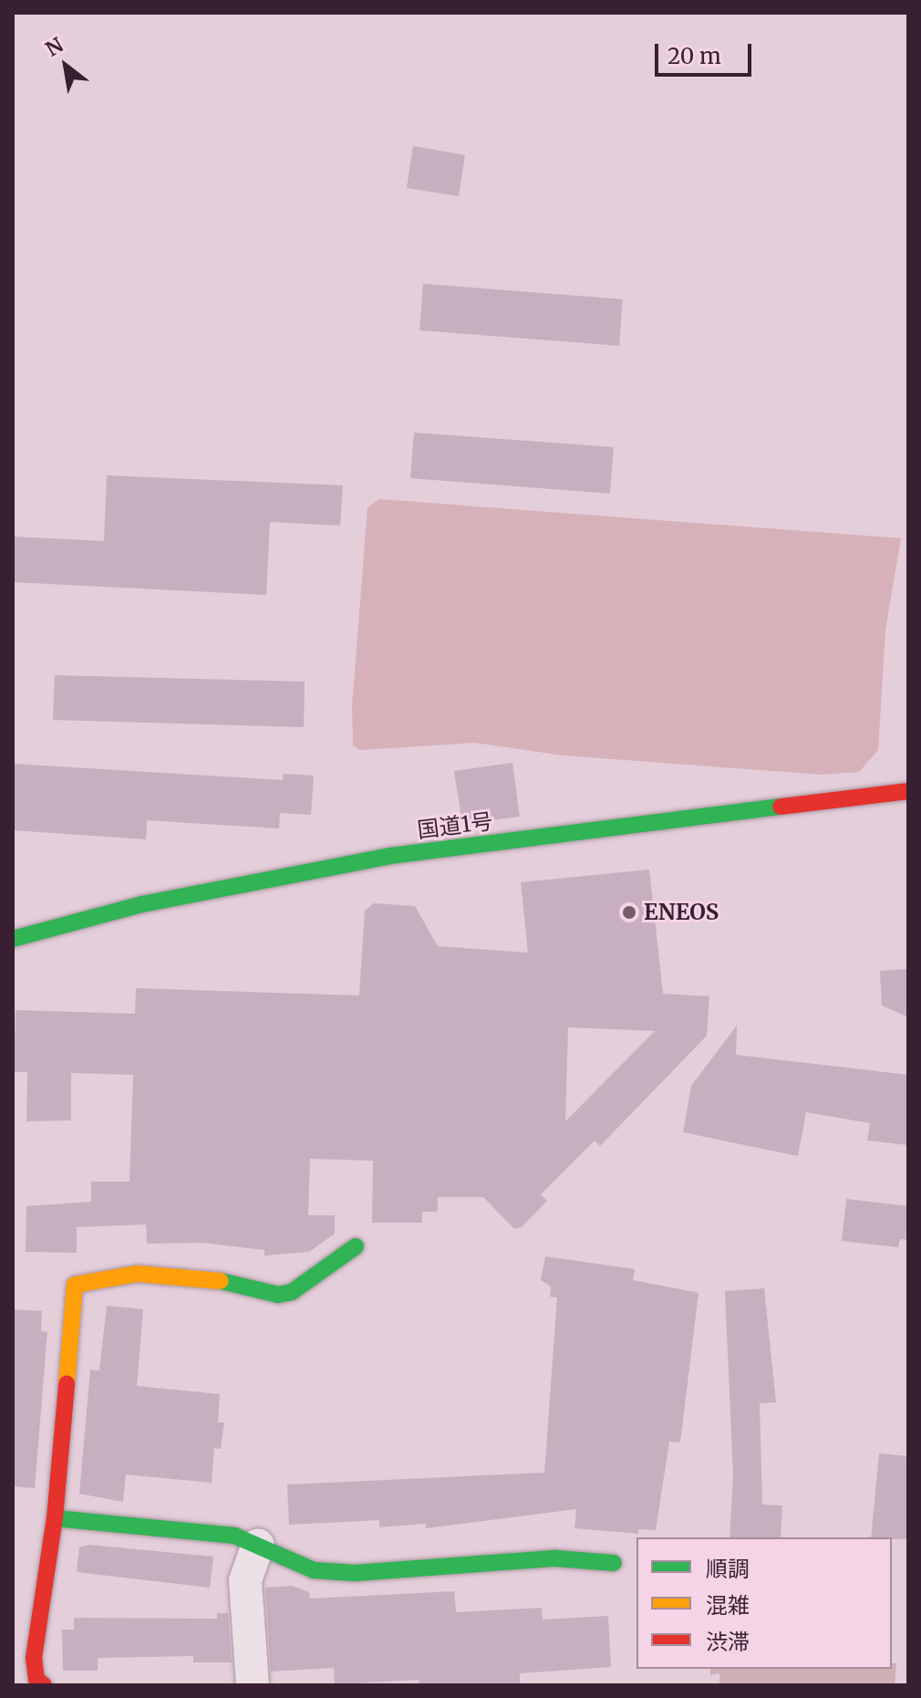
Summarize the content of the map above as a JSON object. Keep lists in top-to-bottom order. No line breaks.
{"streets":{"main road":["国道1号"]},"places":["ENEOS"],"legend":["順調","混雑","渋滞"],"scale_bar":"20 m","north":"top left"}
